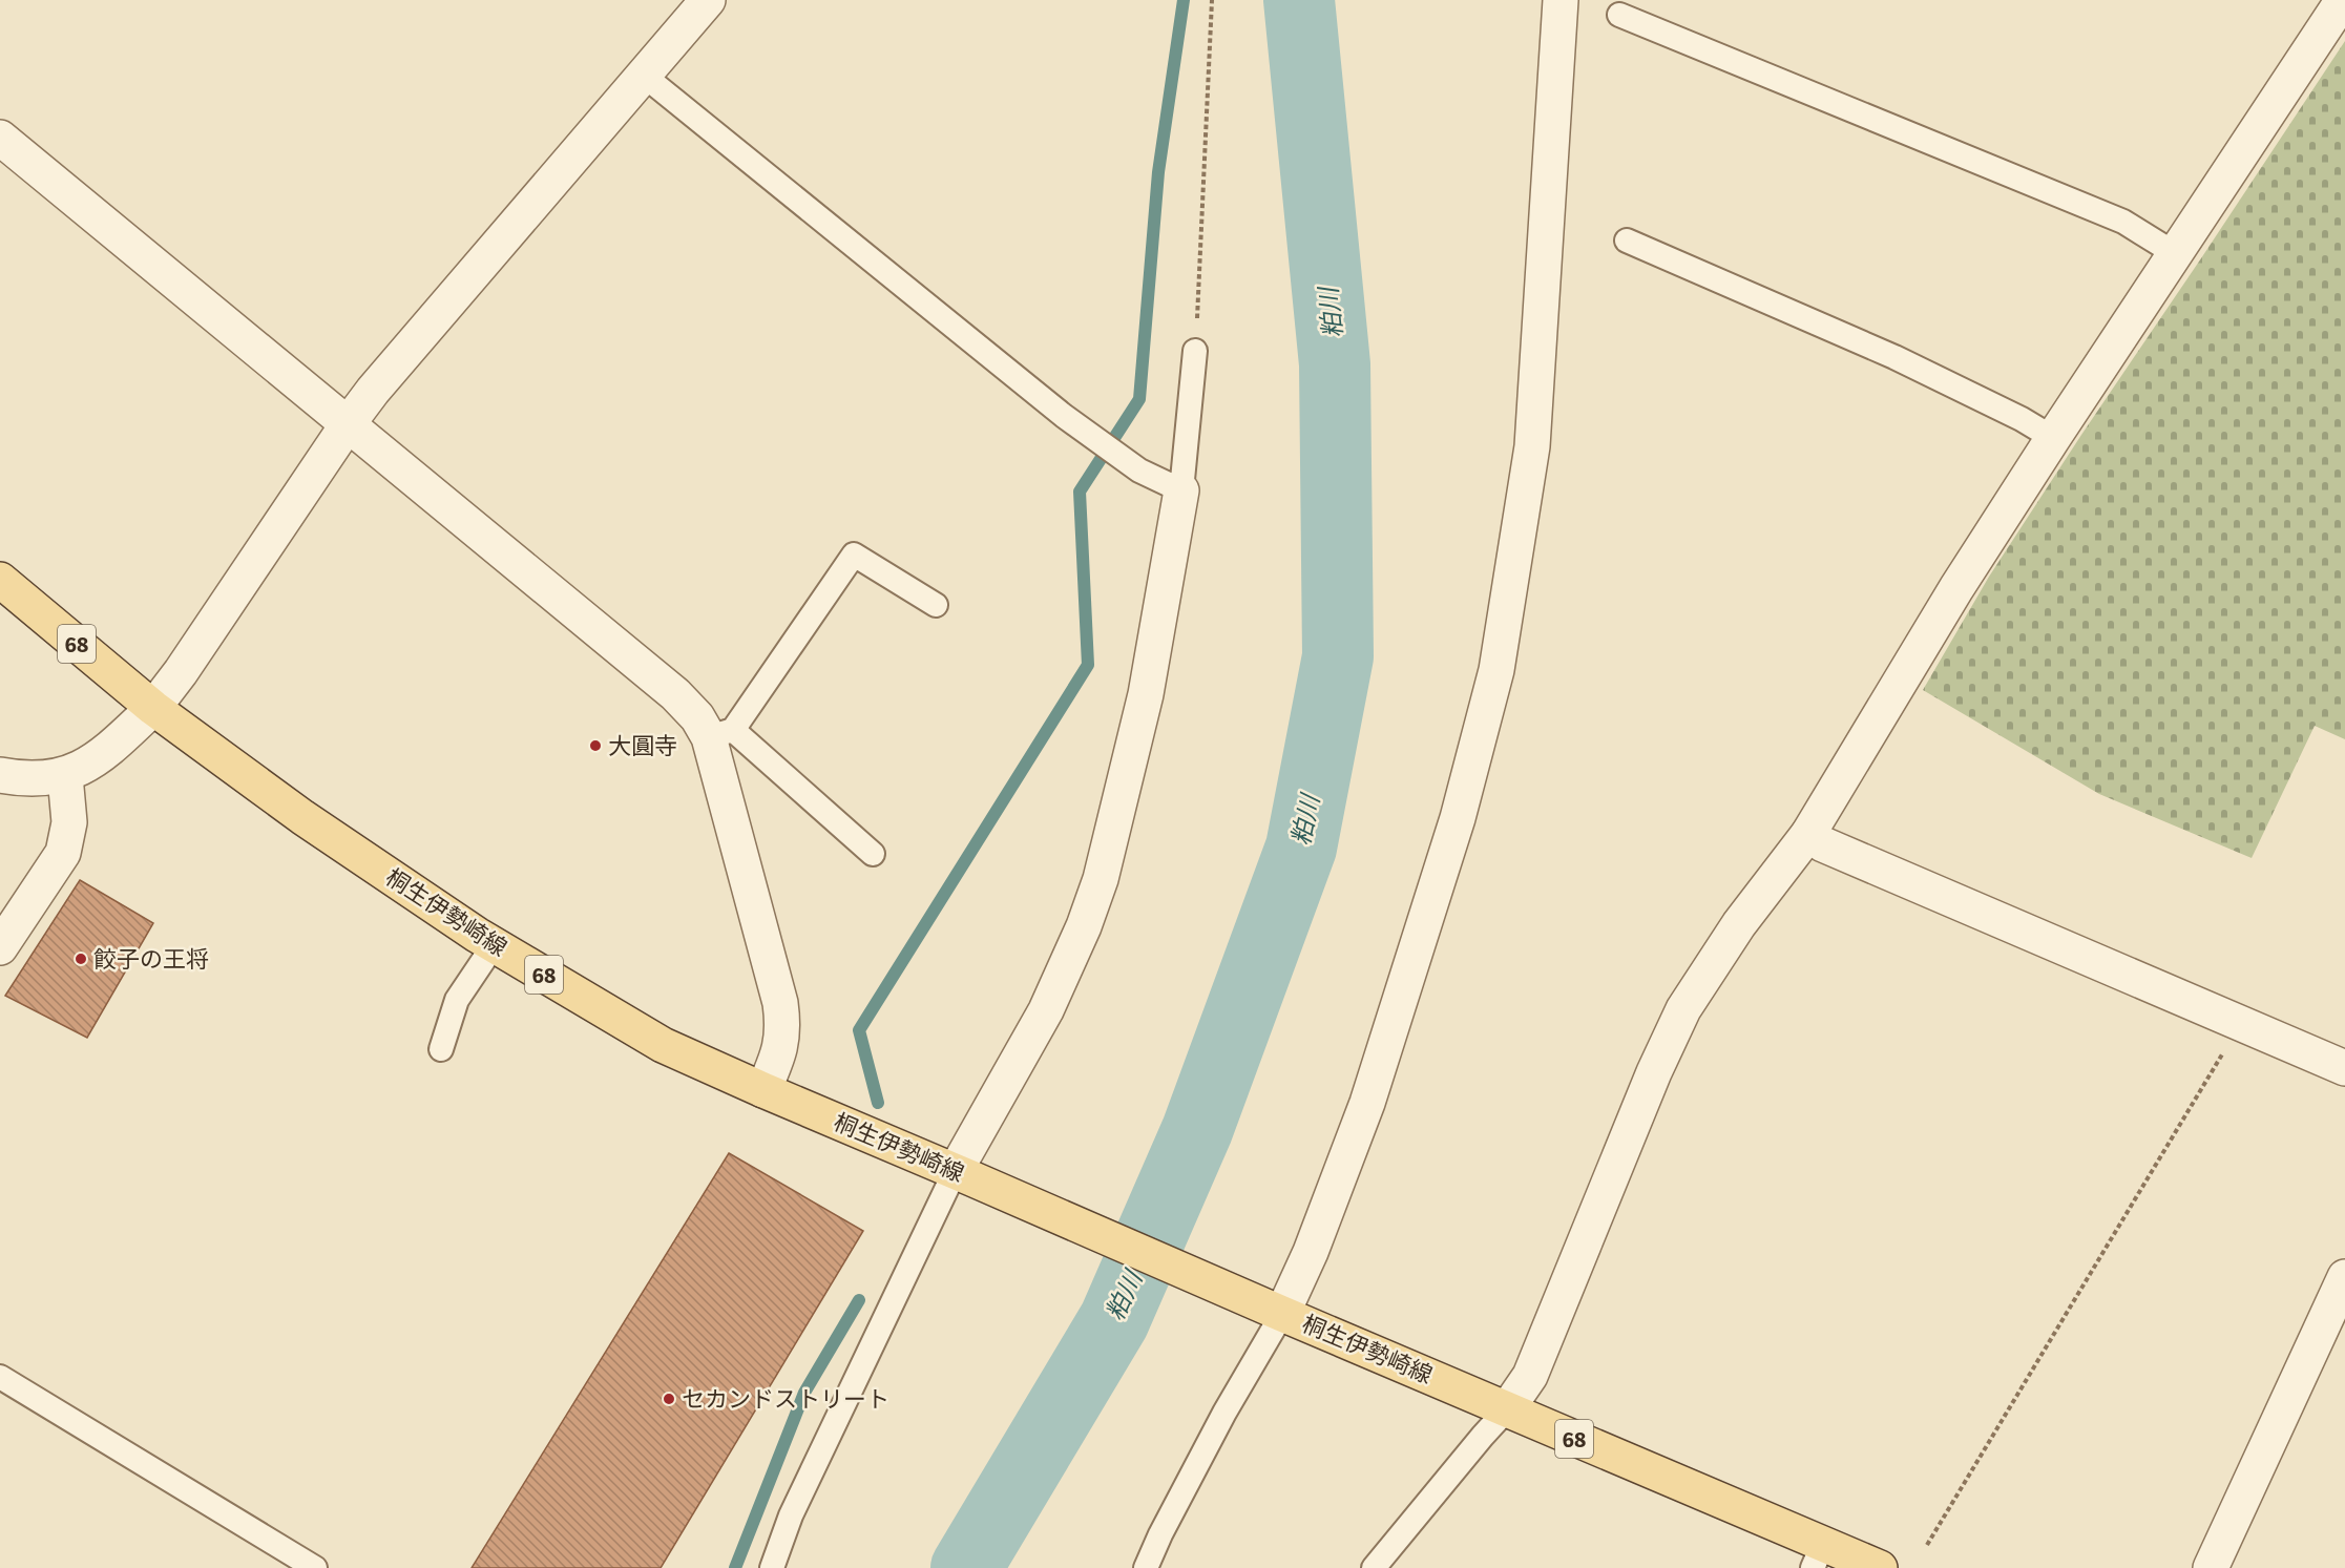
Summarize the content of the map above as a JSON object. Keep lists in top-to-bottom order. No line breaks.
{"streets":{"main road":["68","桐生伊勢崎線"]},"water":["粕川"],"places":["大圓寺","餃子の王将","セカンドストリート"]}
